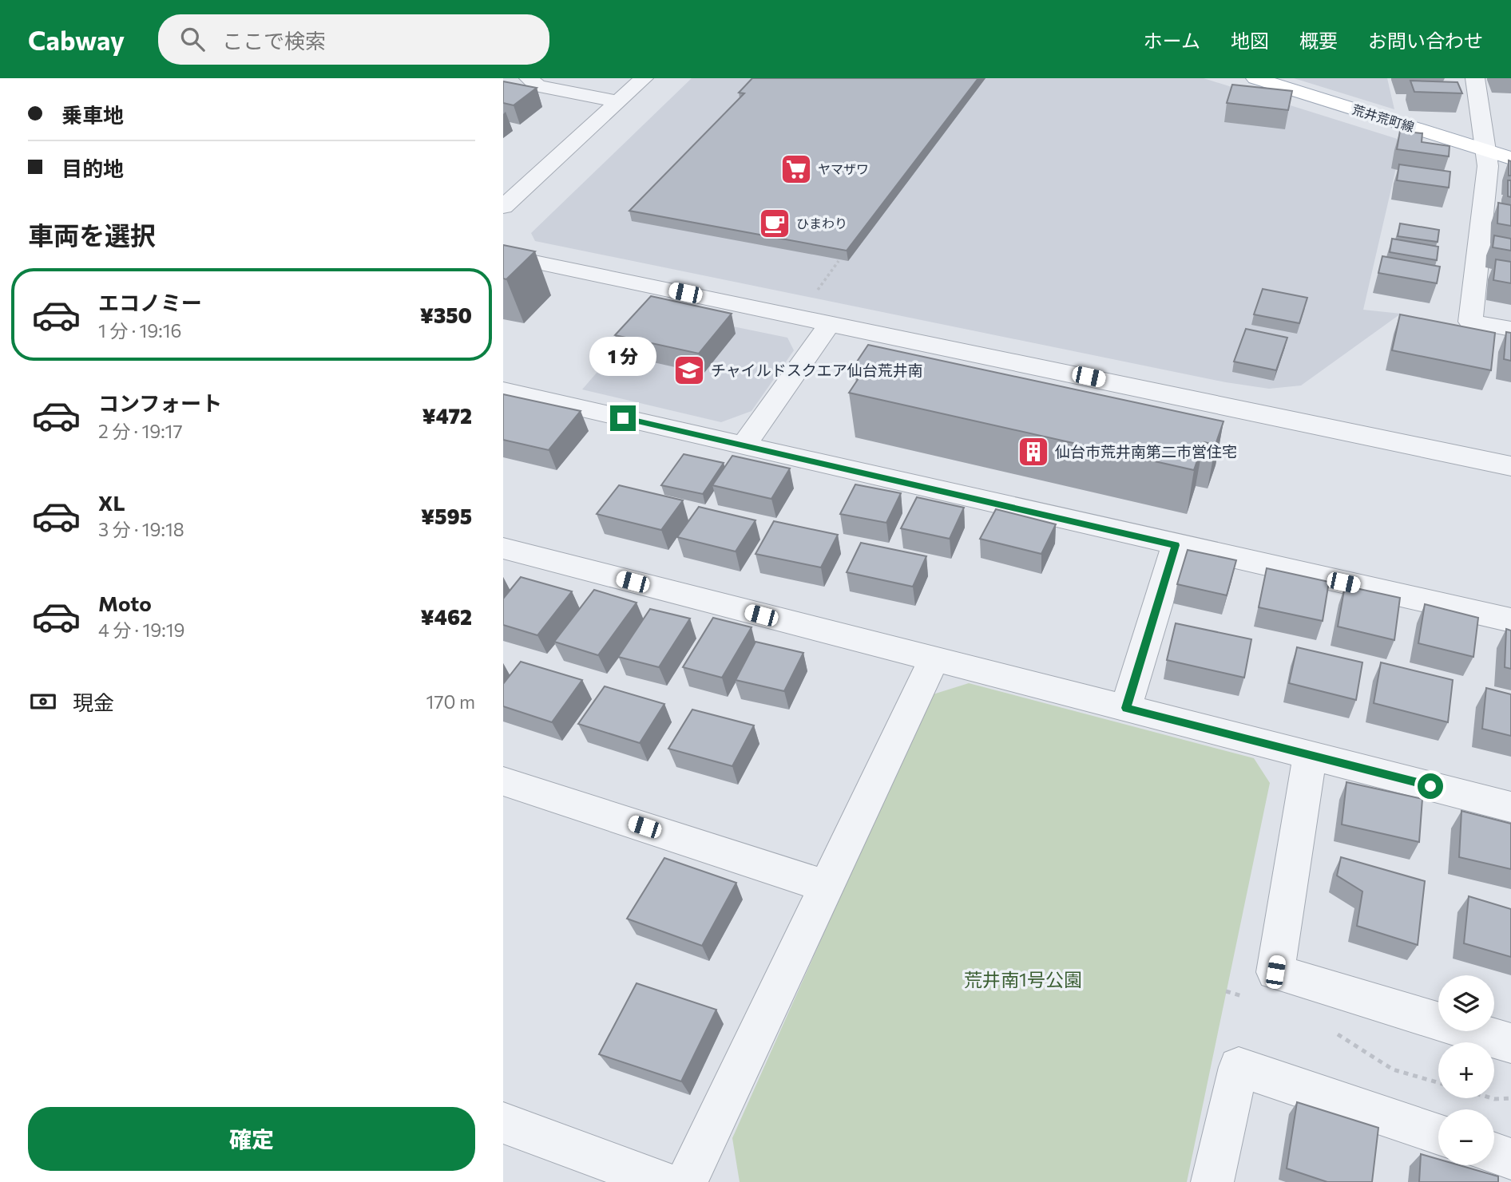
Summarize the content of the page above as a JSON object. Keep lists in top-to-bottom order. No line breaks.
{"streets":{"main road":["荒井荒町線"]},"parks":["荒井南1号公園"],"places":{"supermarket":["ヤマザワ"],"cafe":["ひまわり"],"school or university":["チャイルドスクエア仙台荒井南"],"building":["仙台市荒井南第二市営住宅"]},"page":{"header":"Cabway","search":"ここで検索","nav":["ホーム","地図","概要","お問い合わせ"],"banner":["乗車地","目的地"],"heading":"車両を選択","list":[{"name":"エコノミー","note":"1 分 · 19:16","value":"¥350"},{"name":"コンフォート","note":"2 分 · 19:17","value":"¥472"},{"name":"XL","note":"3 分 · 19:18","value":"¥595"},{"name":"Moto","note":"4 分 · 19:19","value":"¥462"}],"bubble":"1 分","pay":["現金","170 m"],"map_buttons":["+","−"],"buttons":"確定"}}
